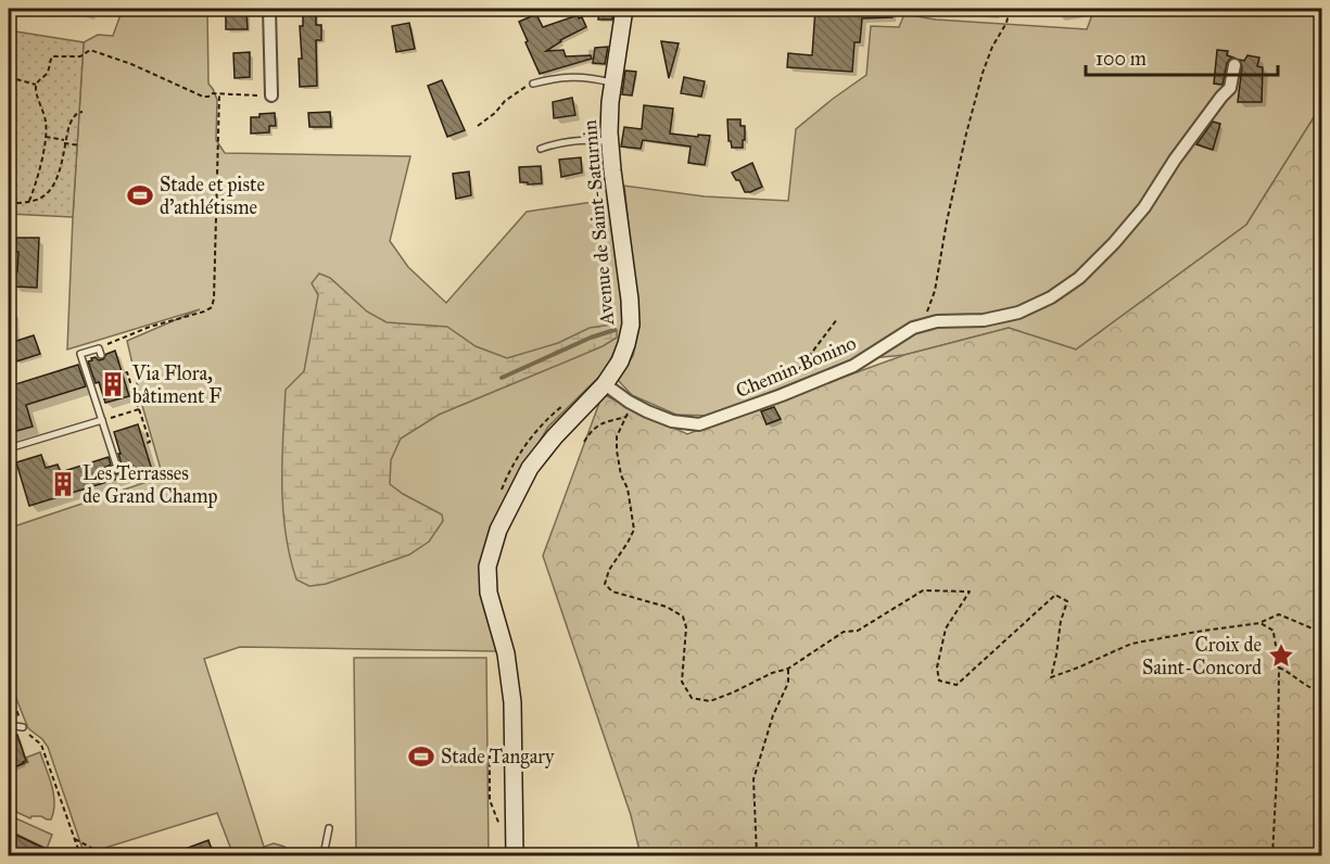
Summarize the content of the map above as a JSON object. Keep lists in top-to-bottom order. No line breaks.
{"streets":{"main road":["Avenue de Saint-Saturnin"],"street":["Chemin Bonino"]},"crossings":[["Avenue de Saint-Saturnin","Chemin Bonino"]],"places":{"sports":["Stade et piste d'athlétisme","Stade Tangary"],"building":["Via Flora, bâtiment F","Les Terrasses de Grand Champ"],"place":["Croix de Saint-Concord"]},"scale_bar":"100 m"}
